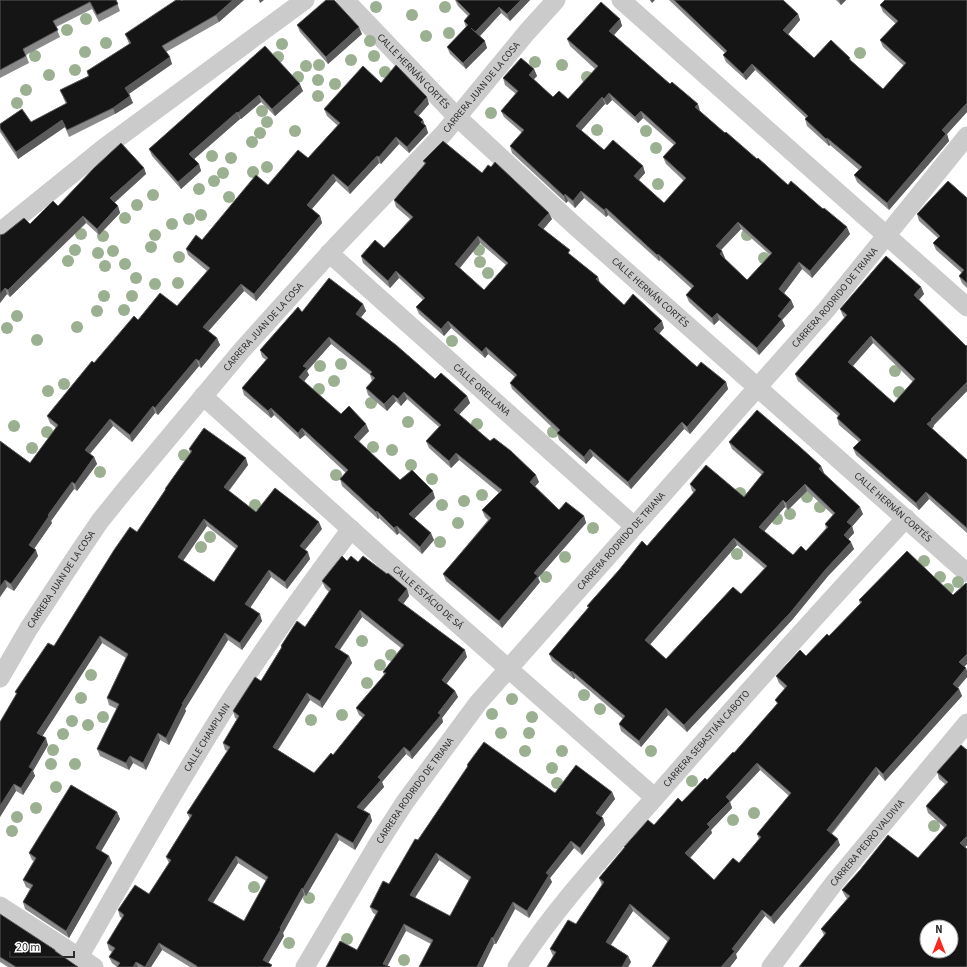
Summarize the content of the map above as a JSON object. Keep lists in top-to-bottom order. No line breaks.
{"streets":{"street":["CALLE HERNÁN CORTÉS","CARRERA JUAN DE LA COSA","CARRERA RODRIDO DE TRIANA","CALLE ORELLANA","CALLE ESTÁCIO DE SÁ","CALLE CHAMPLAIN","CARRERA SEBASTIÁN CABOTO","CARRERA PEDRO VALDIVIA"]},"crossings":[["CALLE HERNÁN CORTÉS","CARRERA JUAN DE LA COSA"],["CALLE HERNÁN CORTÉS","CARRERA RODRIDO DE TRIANA"],["CALLE HERNÁN CORTÉS","CARRERA SEBASTIÁN CABOTO"],["CARRERA JUAN DE LA COSA","CALLE ORELLANA"],["CARRERA JUAN DE LA COSA","CALLE ESTÁCIO DE SÁ"],["CARRERA RODRIDO DE TRIANA","CALLE ORELLANA"],["CARRERA RODRIDO DE TRIANA","CALLE ESTÁCIO DE SÁ"],["CALLE ESTÁCIO DE SÁ","CALLE CHAMPLAIN"],["CALLE ESTÁCIO DE SÁ","CARRERA SEBASTIÁN CABOTO"]],"scale_bar":"20 m","north":"top"}
